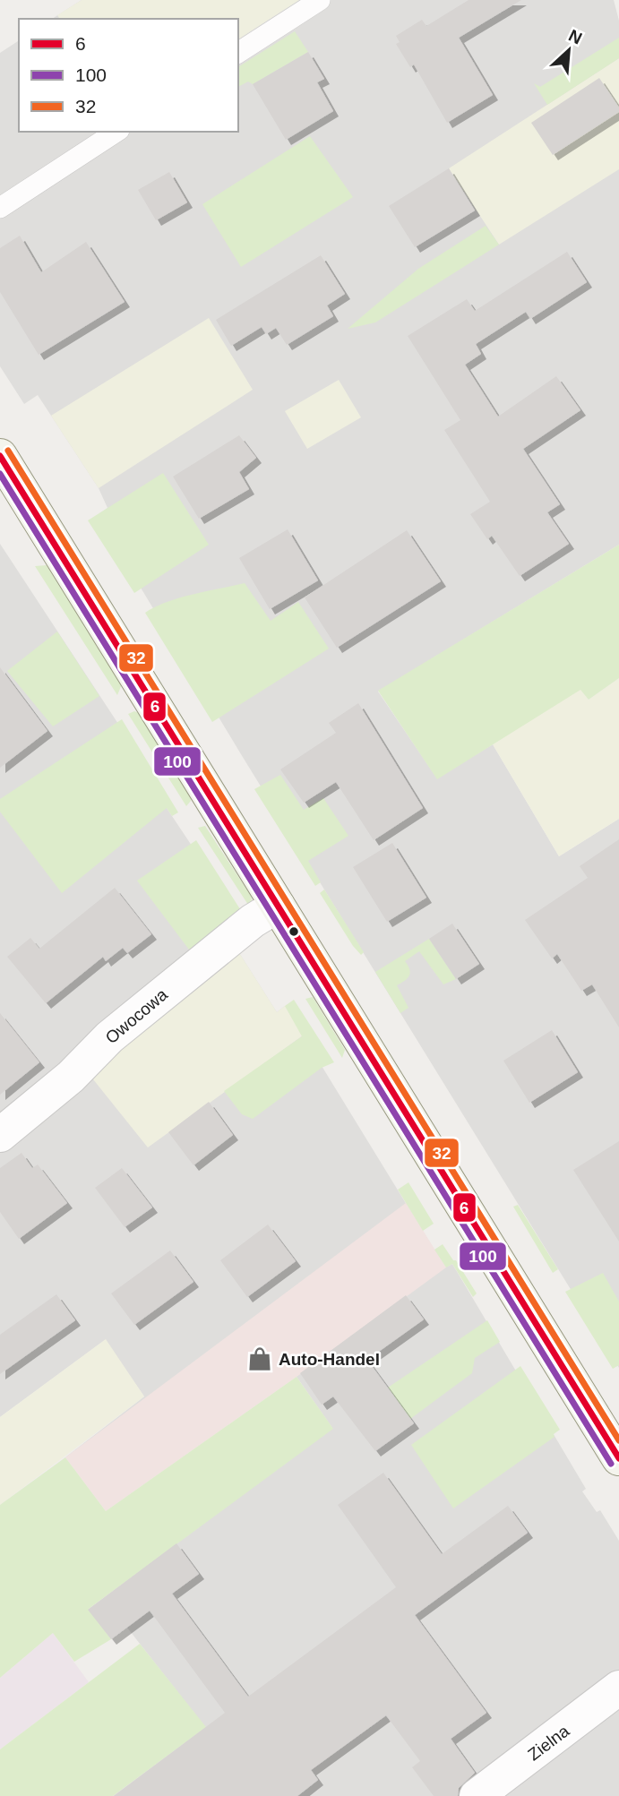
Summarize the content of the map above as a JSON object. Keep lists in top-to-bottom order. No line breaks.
{"streets":{"street":["Owocowa","Zielna"]},"places":{"shop":["Auto-Handel"]},"lines":["transit line 32","transit line 6","transit line 100"],"legend":["6","100","32"],"north":"top right"}
